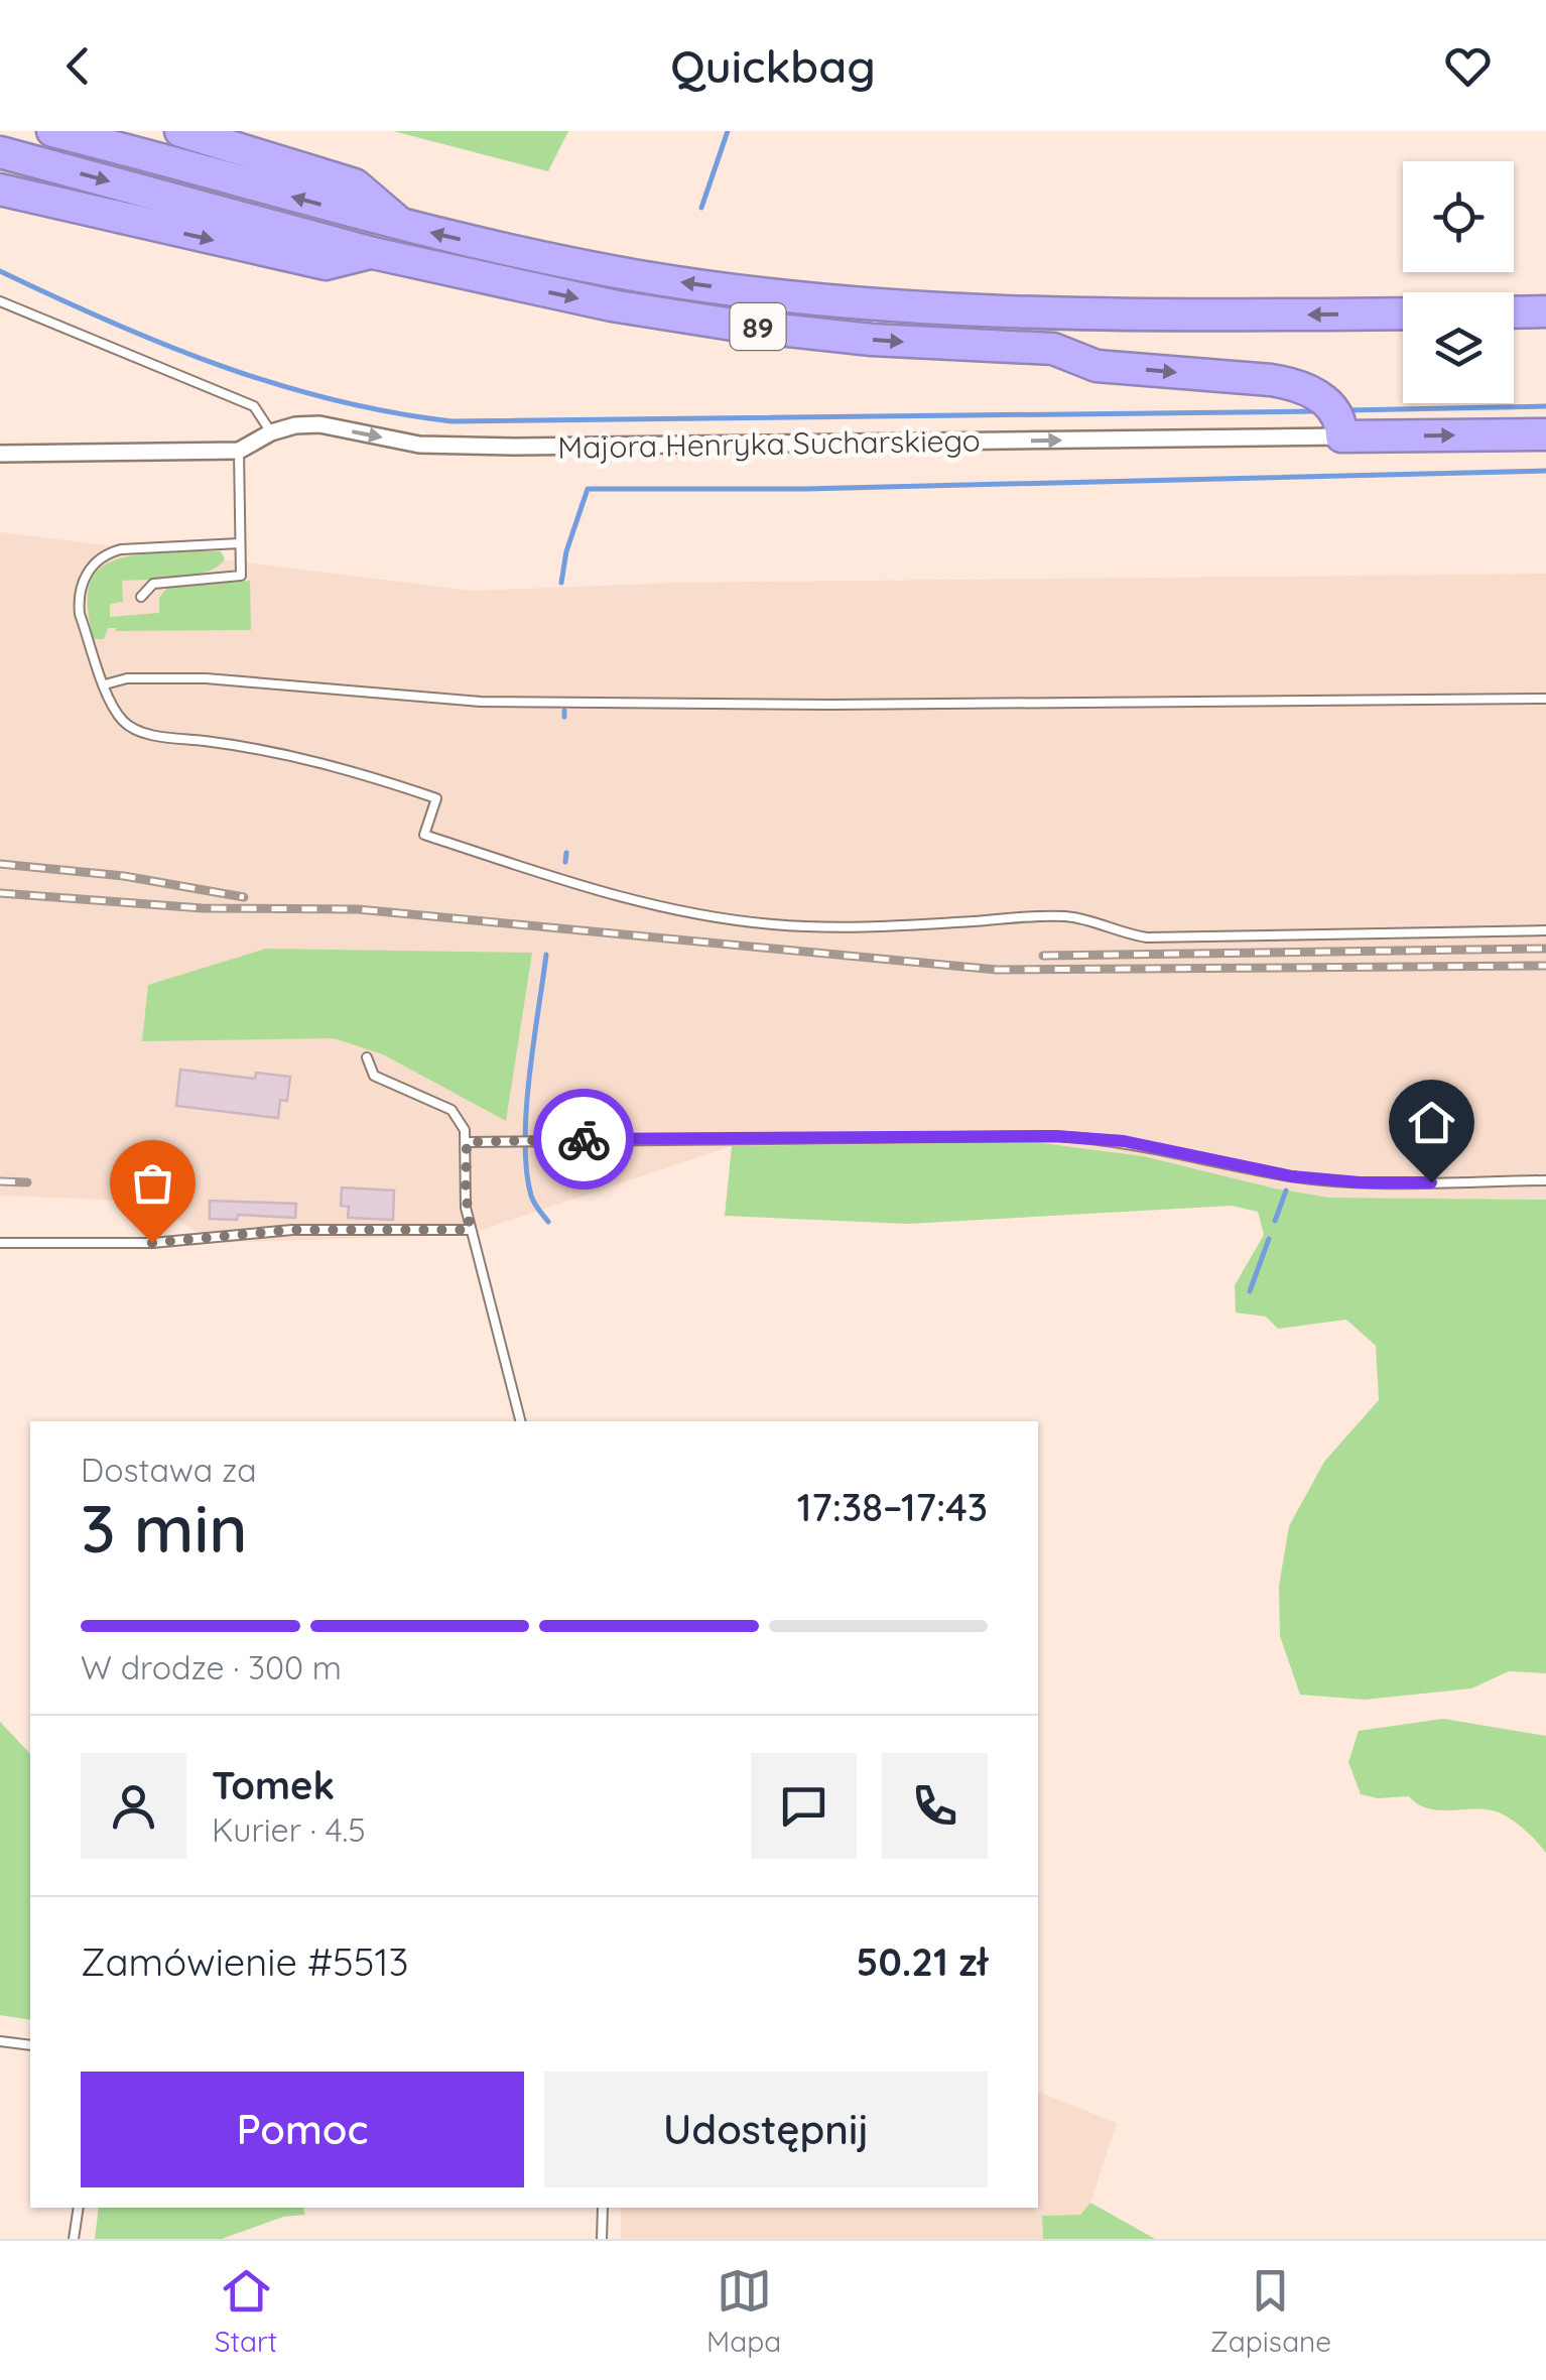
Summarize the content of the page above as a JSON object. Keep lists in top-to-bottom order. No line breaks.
{"streets":{"highway":["89","Majora Henryka Sucharskiego"]},"crossings":[["89","Majora Henryka Sucharskiego"]],"one_way":["Majora Henryka Sucharskiego"],"page":{"header":"Quickbag","heading":["3 min","Dostawa za","17:38–17:43"],"panel":["Tomek","Kurier · 4.5","Zamówienie #5513","50.21 zł"],"bar":"W drodze · 300 m","buttons":["Pomoc","Udostępnij"],"tabs":["Start","Mapa","Zapisane"]}}
